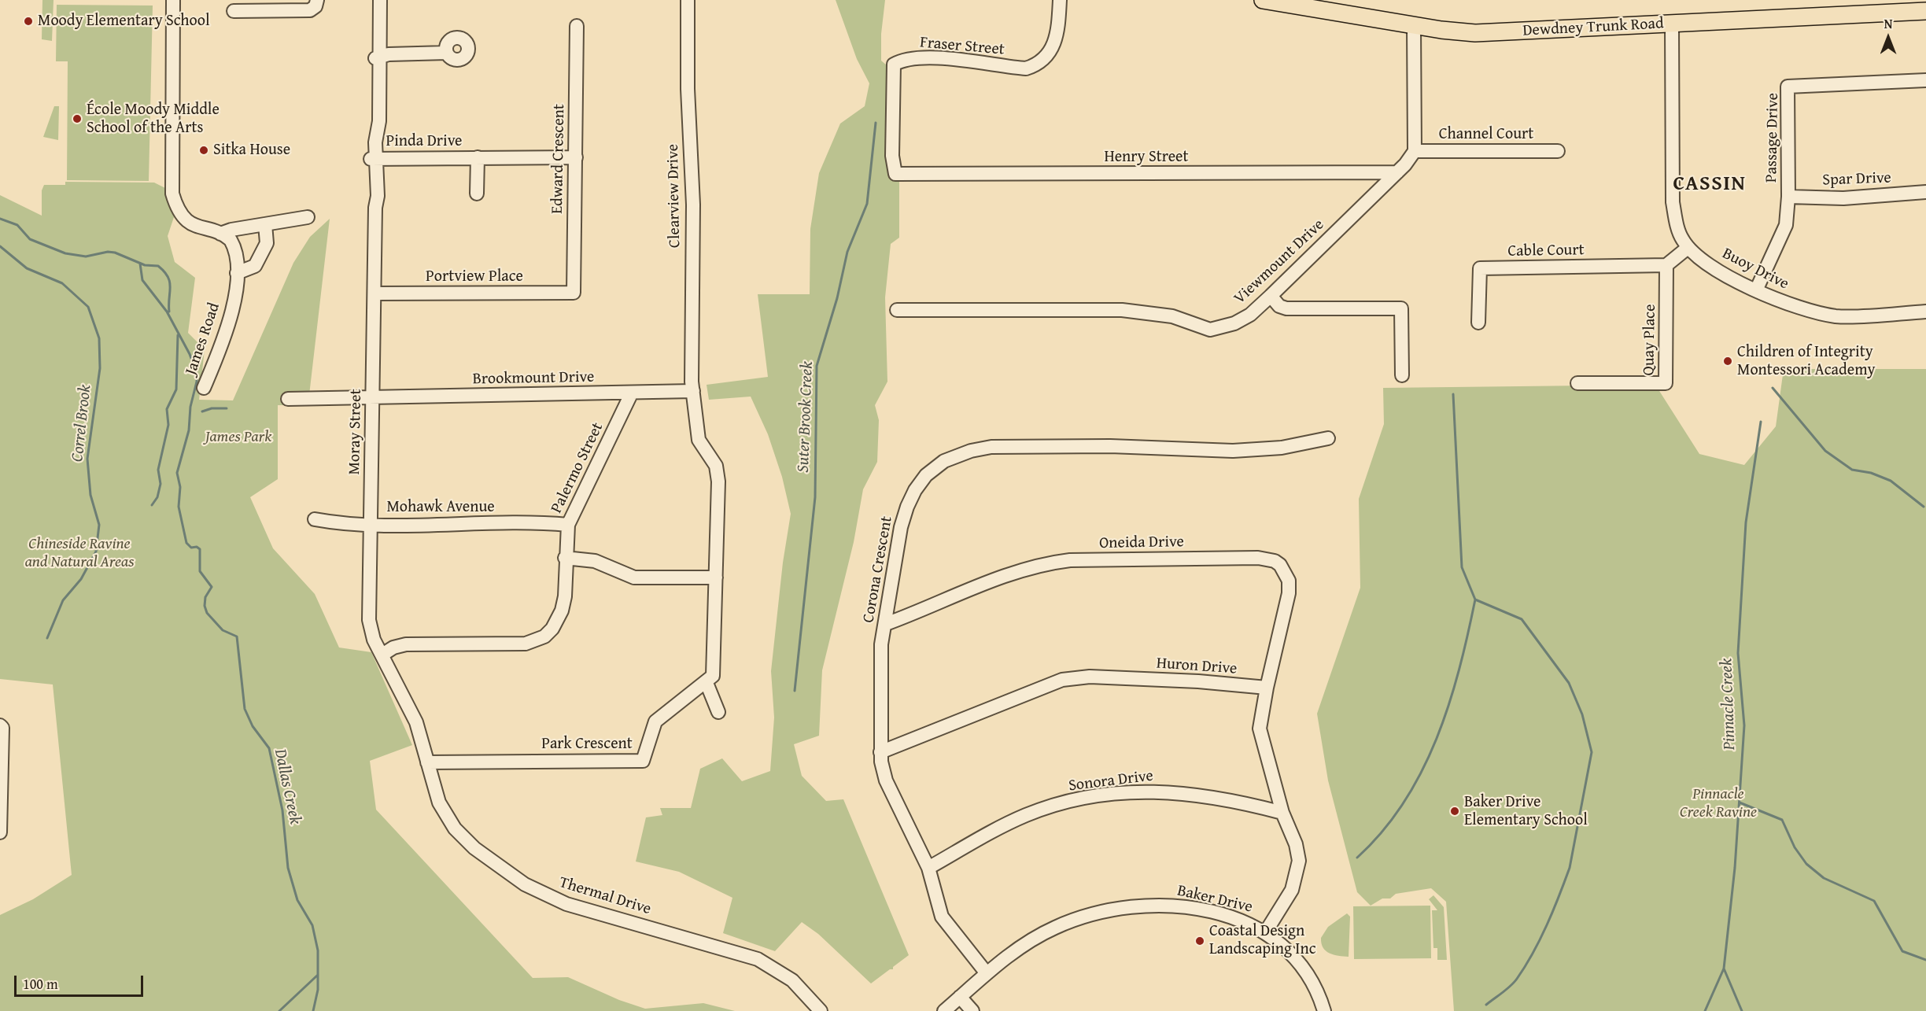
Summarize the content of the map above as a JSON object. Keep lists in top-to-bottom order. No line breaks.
{"streets":{"main road":["Dewdney Trunk Road"],"street":["Fraser Street","Channel Court","Passage Drive","Pinda Drive","Henry Street","Edward Crescent","Spar Drive","Clearview Drive","Cable Court","Viewmount Drive","Buoy Drive","Portview Place","James Road","Quay Place","Brookmount Drive","Moray Street","Palermo Street","Mohawk Avenue","Oneida Drive","Corona Crescent","Huron Drive","Park Crescent","Sonora Drive","Thermal Drive","Baker Drive"]},"crossings":[["Dewdney Trunk Road","Buoy Drive"],["Fraser Street","Henry Street"],["Channel Court","Viewmount Drive"],["Passage Drive","Spar Drive"],["Passage Drive","Buoy Drive"],["Pinda Drive","Edward Crescent"],["Pinda Drive","Moray Street"],["Henry Street","Viewmount Drive"],["Edward Crescent","Portview Place"],["Clearview Drive","Brookmount Drive"],["Cable Court","Quay Place"],["Portview Place","Moray Street"],["Brookmount Drive","Moray Street"],["Brookmount Drive","Palermo Street"],["Moray Street","Palermo Street"],["Moray Street","Mohawk Avenue"],["Moray Street","Thermal Drive"],["Palermo Street","Mohawk Avenue"],["Palermo Street","Thermal Drive"],["Oneida Drive","Corona Crescent"],["Oneida Drive","Huron Drive"],["Corona Crescent","Huron Drive"],["Corona Crescent","Sonora Drive"],["Corona Crescent","Baker Drive"],["Park Crescent","Thermal Drive"]],"districts":["CASSIN"],"water":["Suter Brook Creek","Correl Brook","Pinnacle Creek","Dallas Creek"],"parks":["James Park","Chineside Ravine and Natural Areas","Pinnacle Creek Ravine"],"places":["Moody Elementary School","École Moody Middle School of the Arts","Sitka House","Children of Integrity Montessori Academy","Baker Drive Elementary School","Coastal Design Landscaping Inc"],"scale_bar":"100 m","north":"top"}
